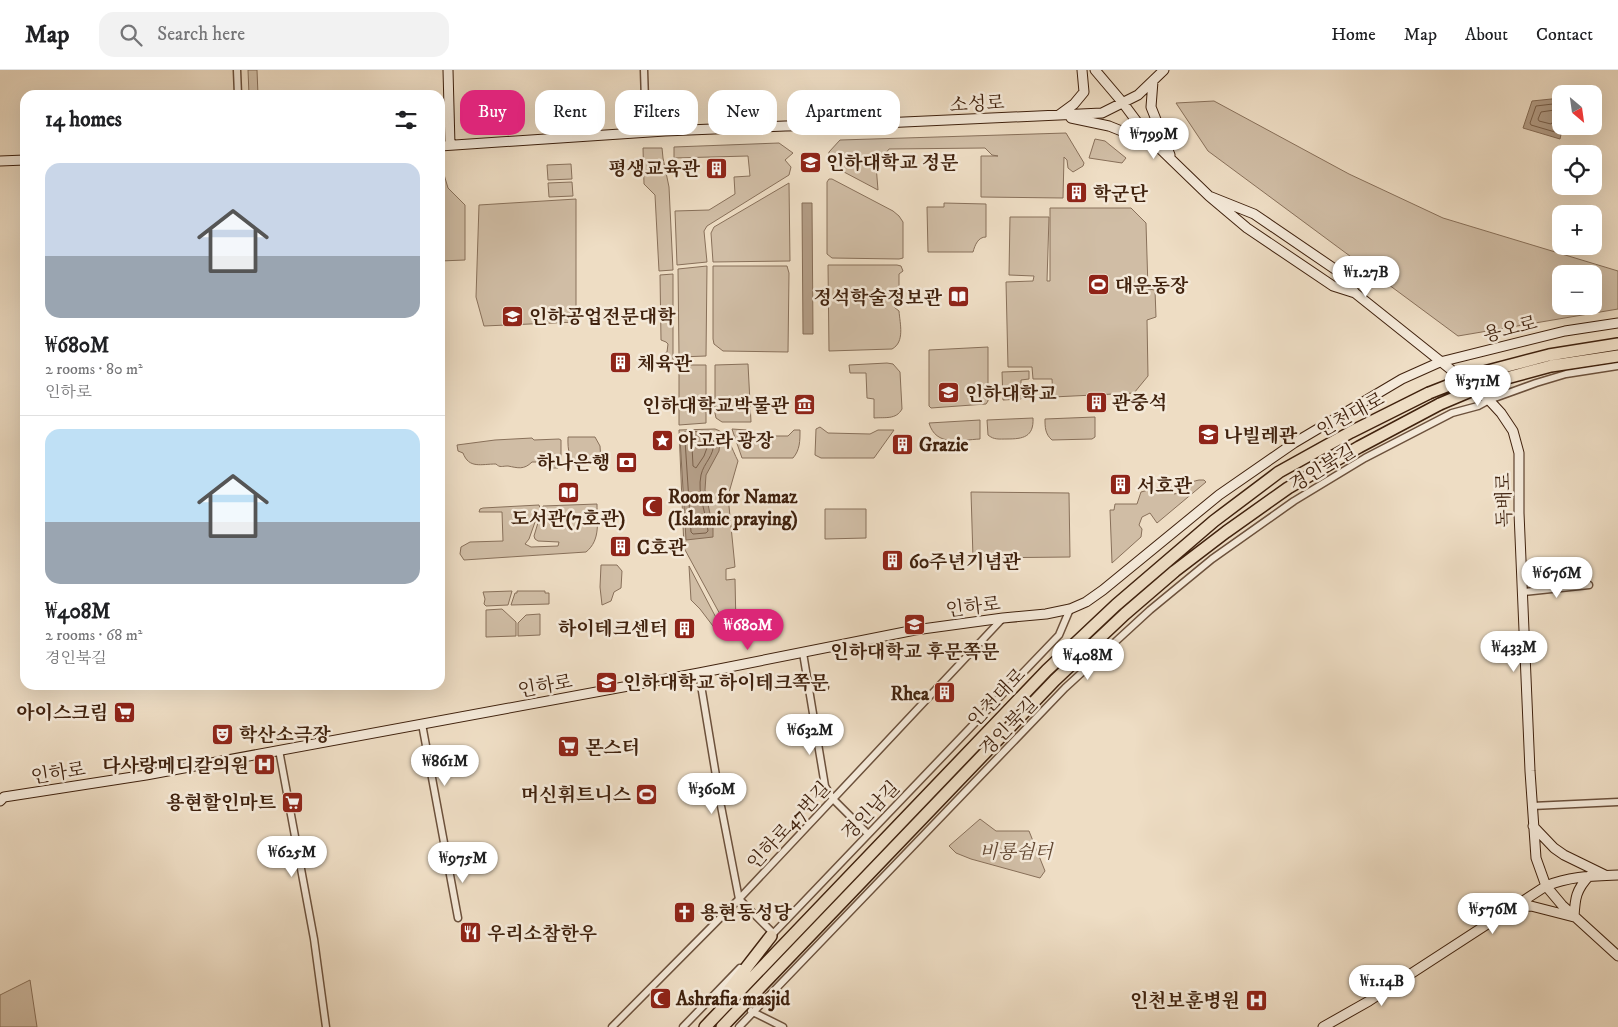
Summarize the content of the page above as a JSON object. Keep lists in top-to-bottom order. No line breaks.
{"streets":{"highway":["인천대로"],"main road":["소성로","용오로","독배로","인하로"],"street":["경인북길","경인남길","인하로47번길"]},"crossings":[["소성로","독배로"],["용오로","독배로"],["용오로","인하로"],["경인북길","독배로"],["독배로","인하로"],["인하로","경인남길"],["인하로","인하로47번길"]],"parks":["비룡쉼터"],"places":{"school or university":["인하대학교 정문","인하공업전문대학","인하대학교","나빌레관","인하대학교 후문쪽문","인하대학교 하이테크쪽문"],"building":["평생교육관","학군단","체육관","관중석","Grazie","서호관","C호관","60주년기념관","하이테크센터","Rhea"],"sports":["대운동장","머신휘트니스"],"library":["정석학술정보관","도서관(7호관)"],"museum":["인하대학교박물관"],"place":["아고라 광장"],"bank":["하나은행"],"mosque":["Room for Namaz (Islamic praying)","Ashrafia masjid"],"supermarket":["아이스크림","몬스터","용현할인마트"],"theatre":["학산소극장"],"hospital":["다사랑메디칼의원","인천보훈병원"],"church":["용현동성당"],"restaurant":["우리소참한우"]},"north":"bottom right","page":{"header":"Map","search":"Search here","nav":["Home","Map","About","Contact"],"map_buttons":["+","−"],"chip":["Buy","Rent","Filters","New","Apartment"],"heading":"14 homes","price":["₩799M","₩1.27B","₩371M","₩676M","₩680M","₩433M","₩408M","₩632M","₩861M","₩360M","₩625M","₩975M","₩576M","₩1.14B"],"list":[{"name":"₩680M","note":"2 rooms · 80 m² · 인하로"},{"name":"₩408M","note":"2 rooms · 68 m² · 경인북길"}]}}
